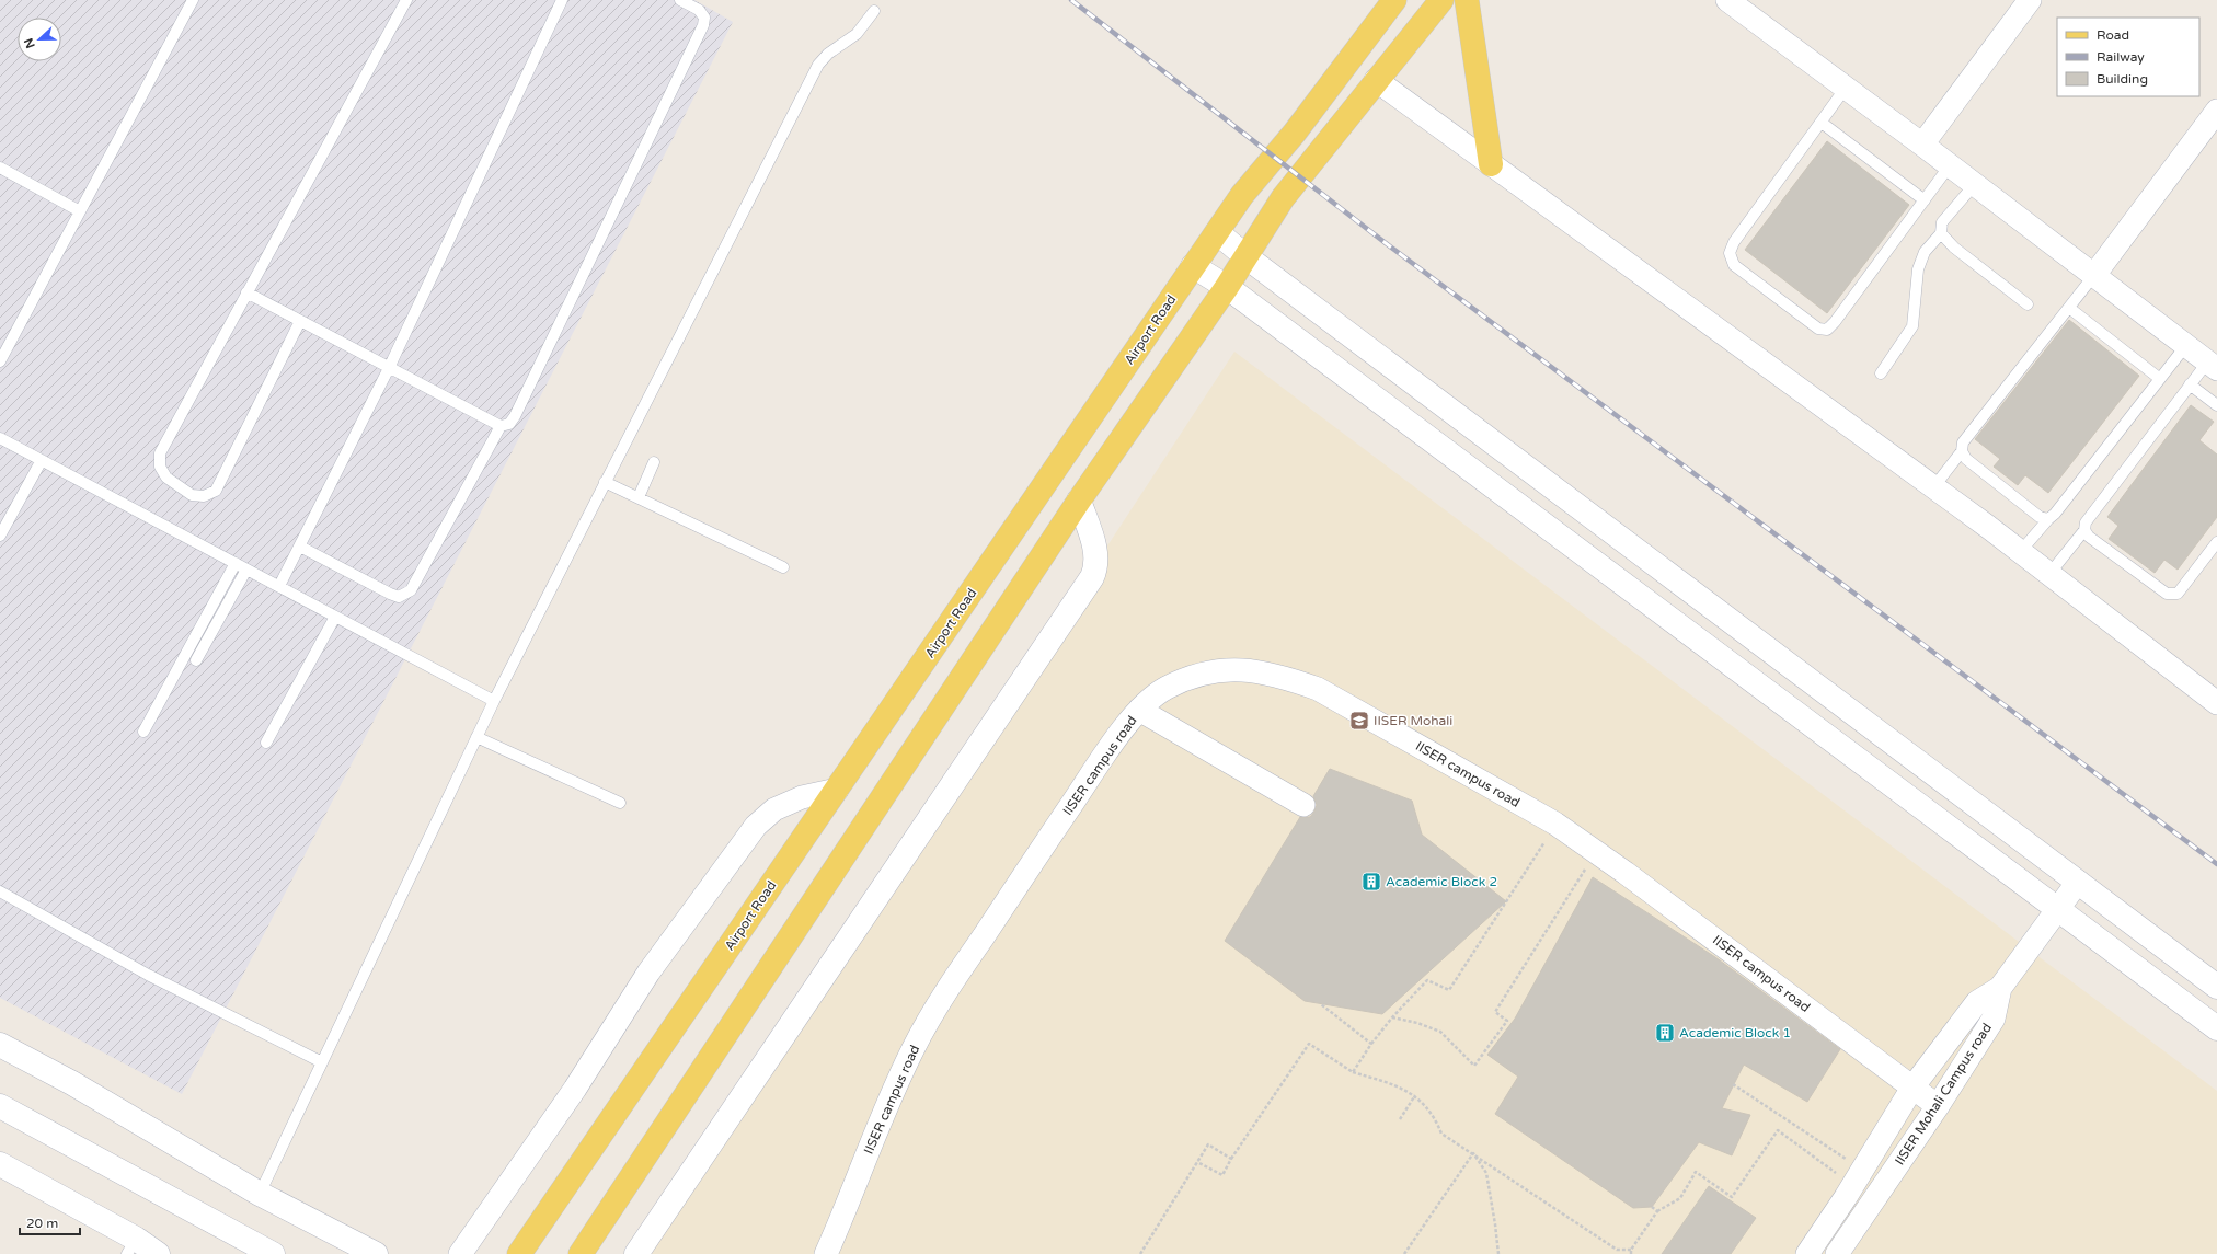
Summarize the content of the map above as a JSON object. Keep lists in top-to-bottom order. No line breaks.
{"streets":{"main road":["Airport Road"],"street":["IISER campus road","IISER Mohali Campus road"]},"crossings":[["IISER campus road","IISER Mohali Campus road"]],"places":{"school or university":["IISER Mohali"],"building":["Academic Block 2","Academic Block 1"]},"legend":["Road","Railway","Building"],"scale_bar":"20 m","north":"left"}
